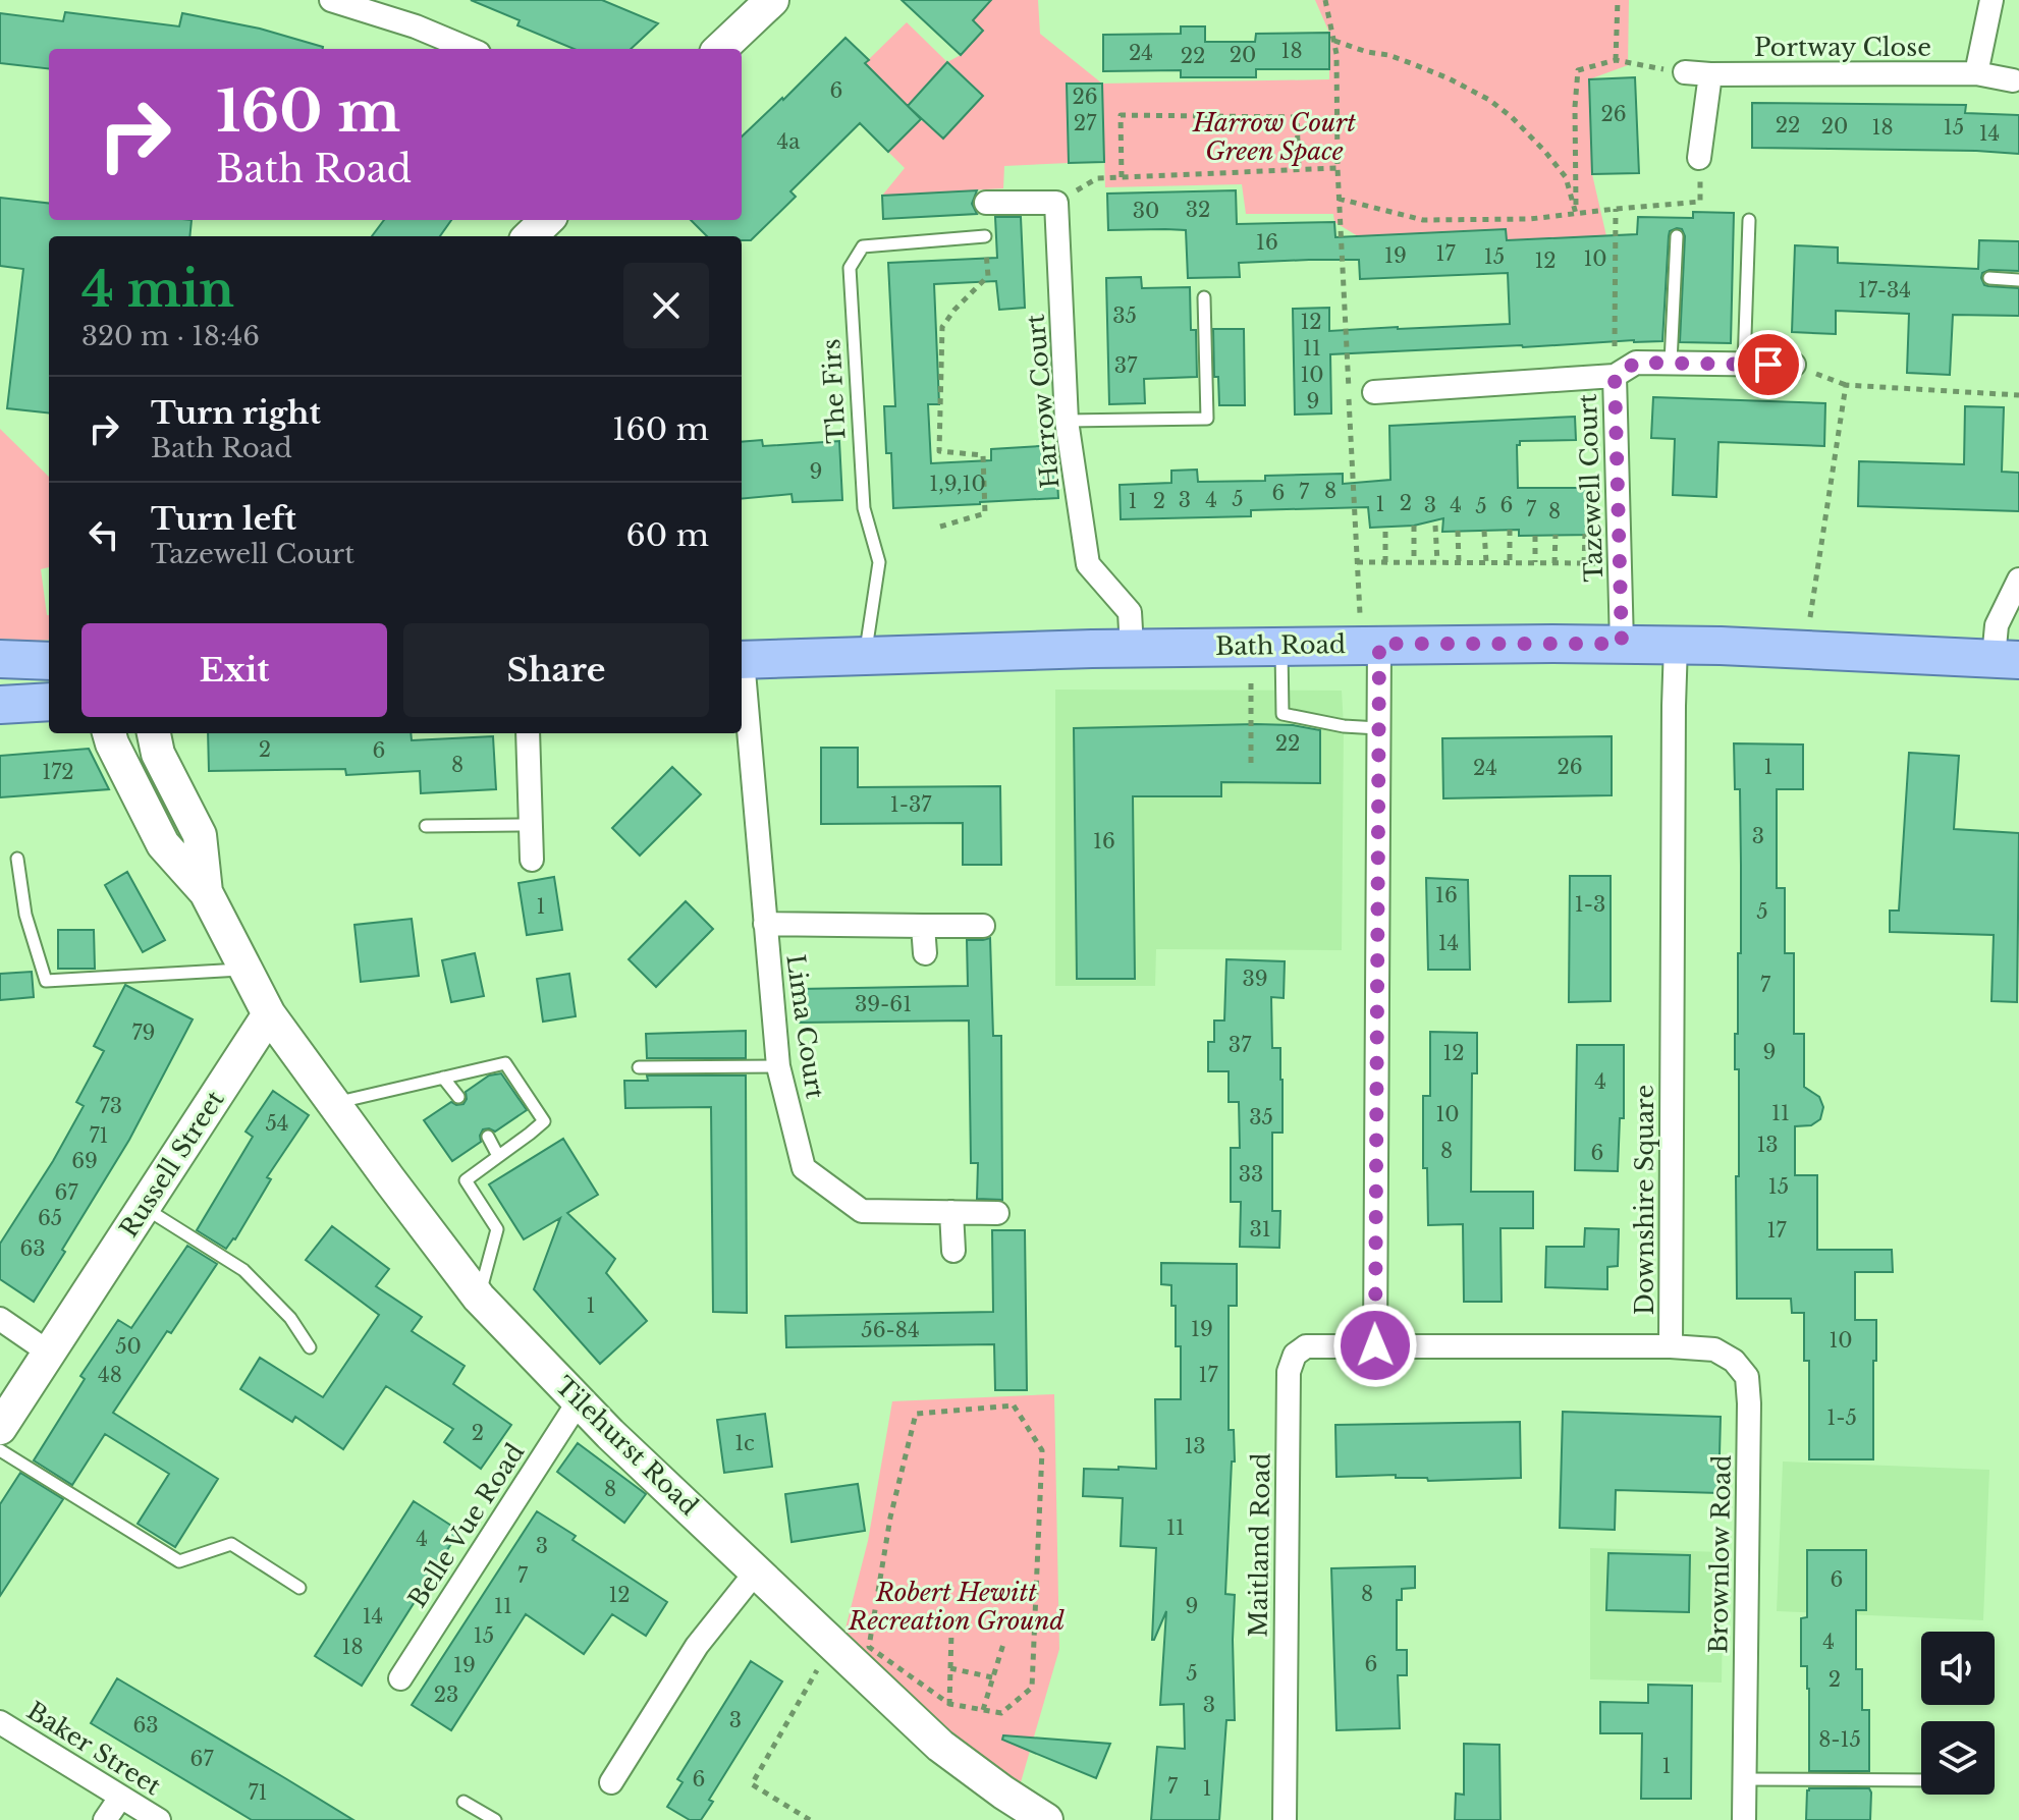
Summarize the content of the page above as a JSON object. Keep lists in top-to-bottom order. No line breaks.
{"streets":{"main road":["Bath Road"],"street":["Portway Close","Harrow Court","Tazewell Court","Lima Court","Russell Street","Downshire Square","Tilehurst Road","Belle Vue Road","Maitland Road","Brownlow Road","Baker Street"],"lane":["The Firs"]},"crossings":[["The Firs","Bath Road"],["Harrow Court","Bath Road"],["Tazewell Court","Bath Road"],["Bath Road","Downshire Square"],["Russell Street","Tilehurst Road"],["Downshire Square","Maitland Road"],["Downshire Square","Brownlow Road"],["Tilehurst Road","Belle Vue Road"]],"parks":["Harrow Court Green Space","Robert Hewitt Recreation Ground"],"house_numbers":["18","24","20","22","6","26","26","27","22","20","18","15","14","4a","32","30","16","17","19","15","10","12","17-34","35","12","11","37","10","9","9","1,9,10","8","7","6","5","3","4","1","2","2","1","3","4","6","5","7","8","22","2","6","8","26","1","24","172","1-37","3","16","16","1-3","1","5","14","39","7","39-61","79","37","9","12","4","73","11","10","35","54","71","13","8","6","69","33","15","67","65","31","17","63","1","19","56-84","10","50","48","17","1-5","2","1c","13","8","11","4","3","7","6","8","12","11","9","14","15","4","18","6","19","5","2","23","3","3","63","8-15","67","1","6","7","1","71"],"page":{"turn":["160 m","Bath Road"],"heading":["4 min","320 m · 18:46"],"list":[{"name":"Turn right","note":"Bath Road","value":"160 m"},{"name":"Turn left","note":"Tazewell Court","value":"60 m"}],"buttons":["Exit","Share"]}}
